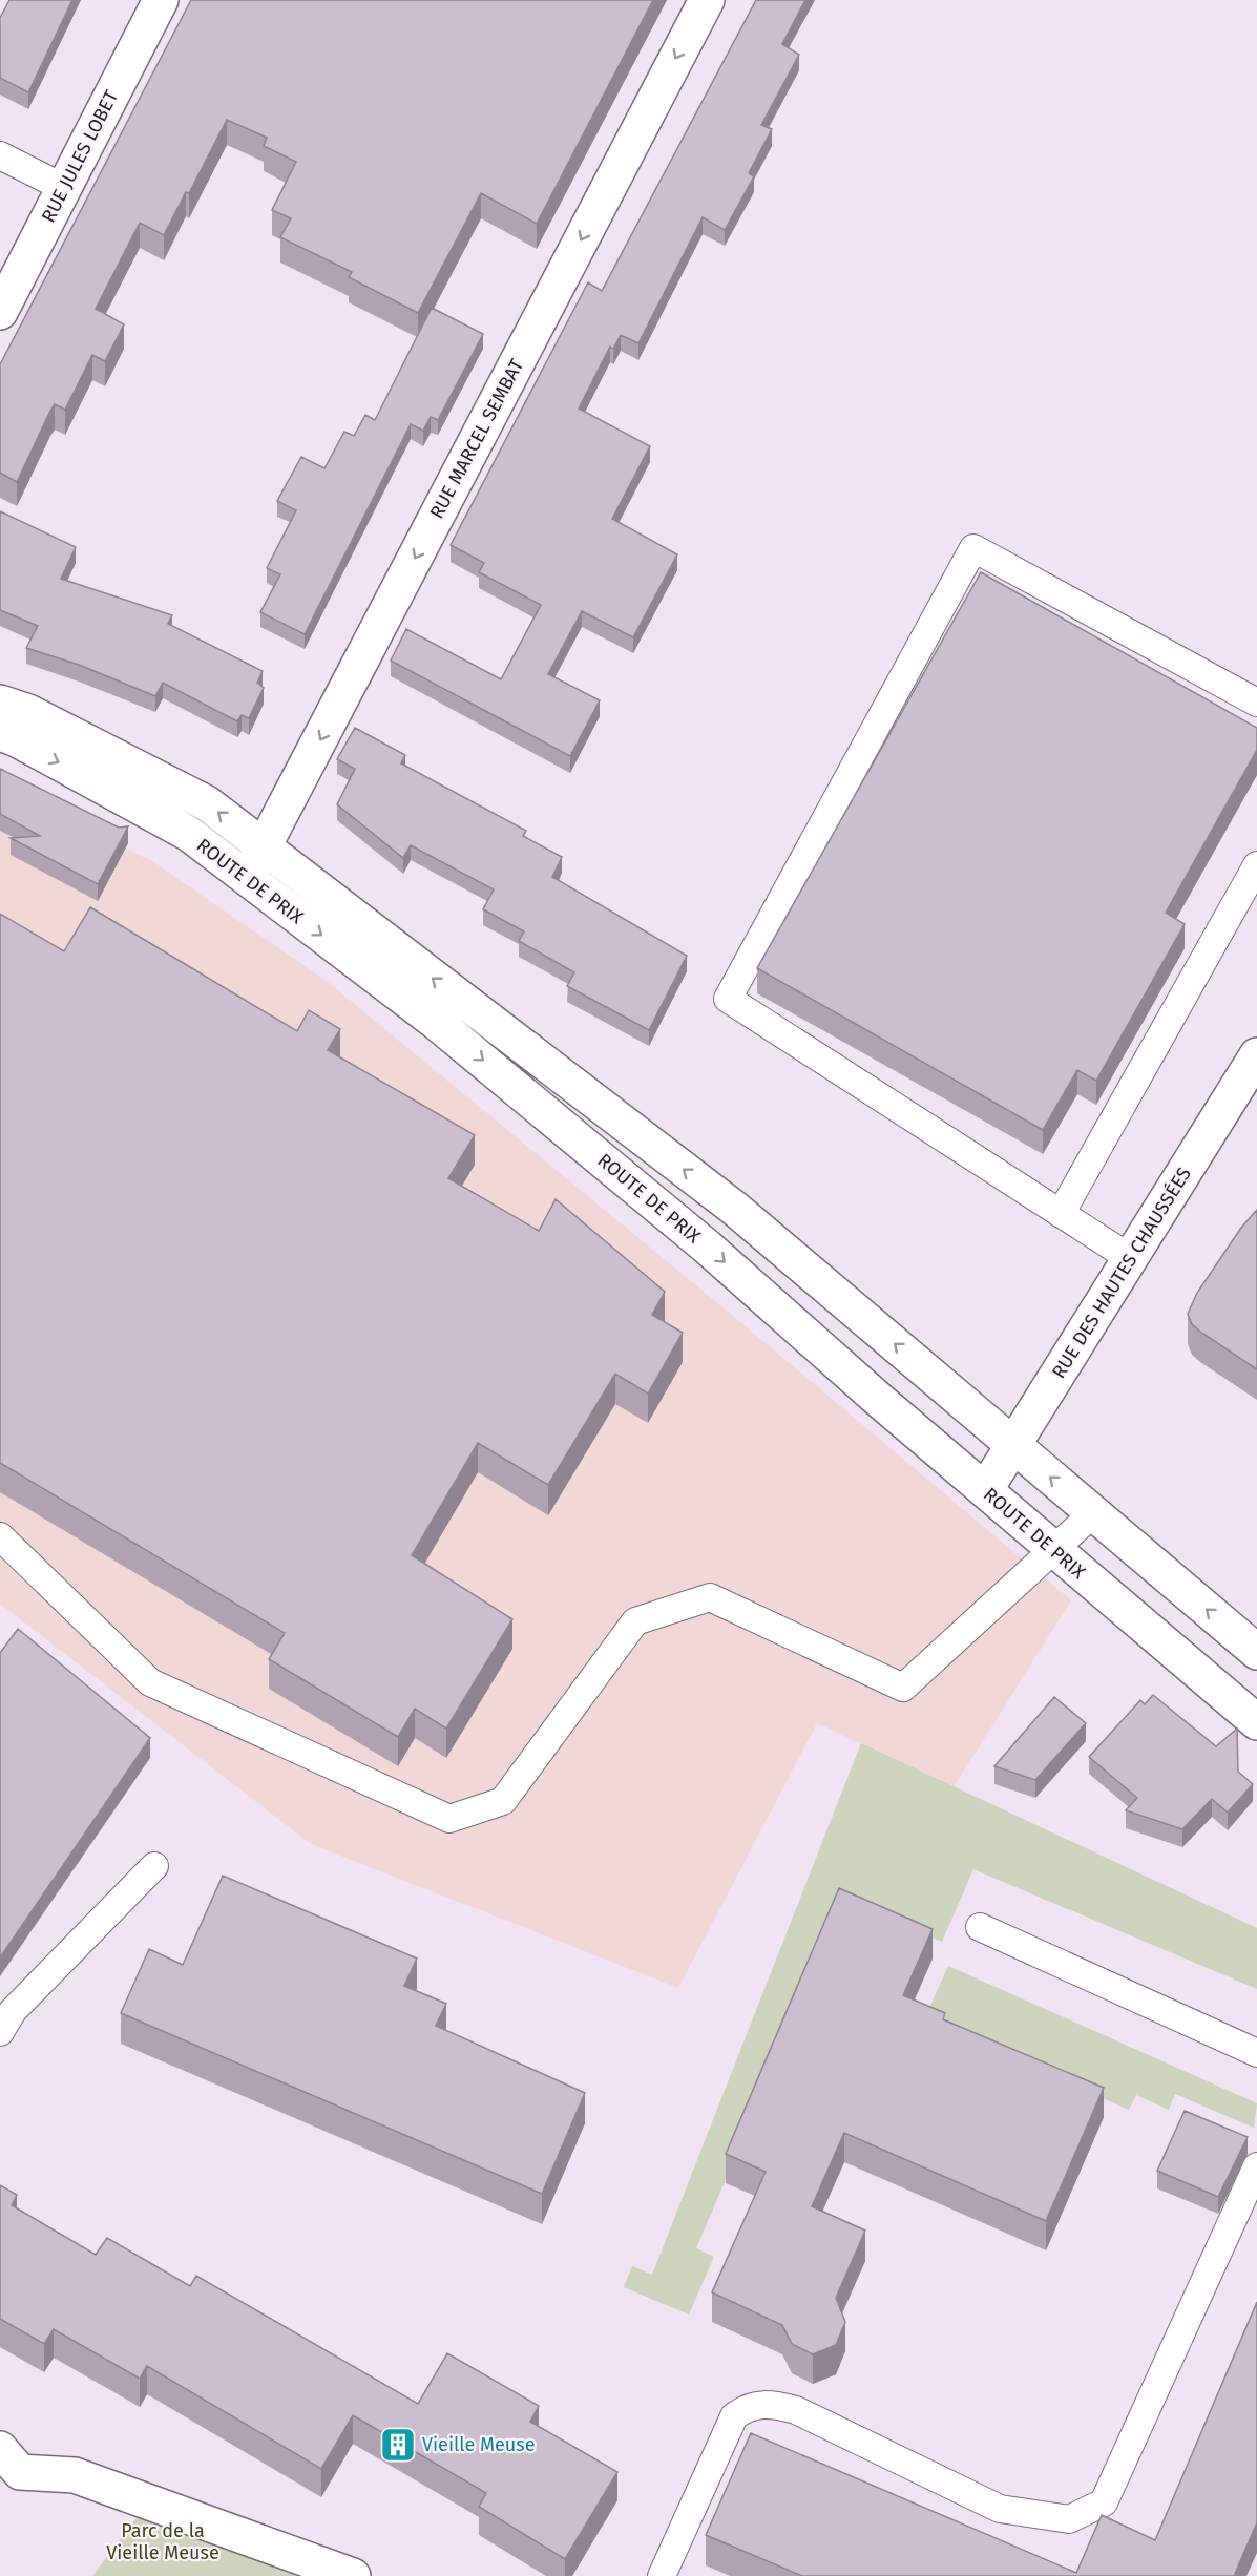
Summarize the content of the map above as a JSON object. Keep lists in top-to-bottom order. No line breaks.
{"streets":{"main road":["RUE JULES LOBET","RUE MARCEL SEMBAT","ROUTE DE PRIX","RUE DES HAUTES CHAUSSÉES"]},"crossings":[["RUE MARCEL SEMBAT","ROUTE DE PRIX"],["ROUTE DE PRIX","RUE DES HAUTES CHAUSSÉES"]],"one_way":["RUE MARCEL SEMBAT"],"parks":["Parc de la Vieille Meuse"],"places":{"building":["Vieille Meuse"]}}
